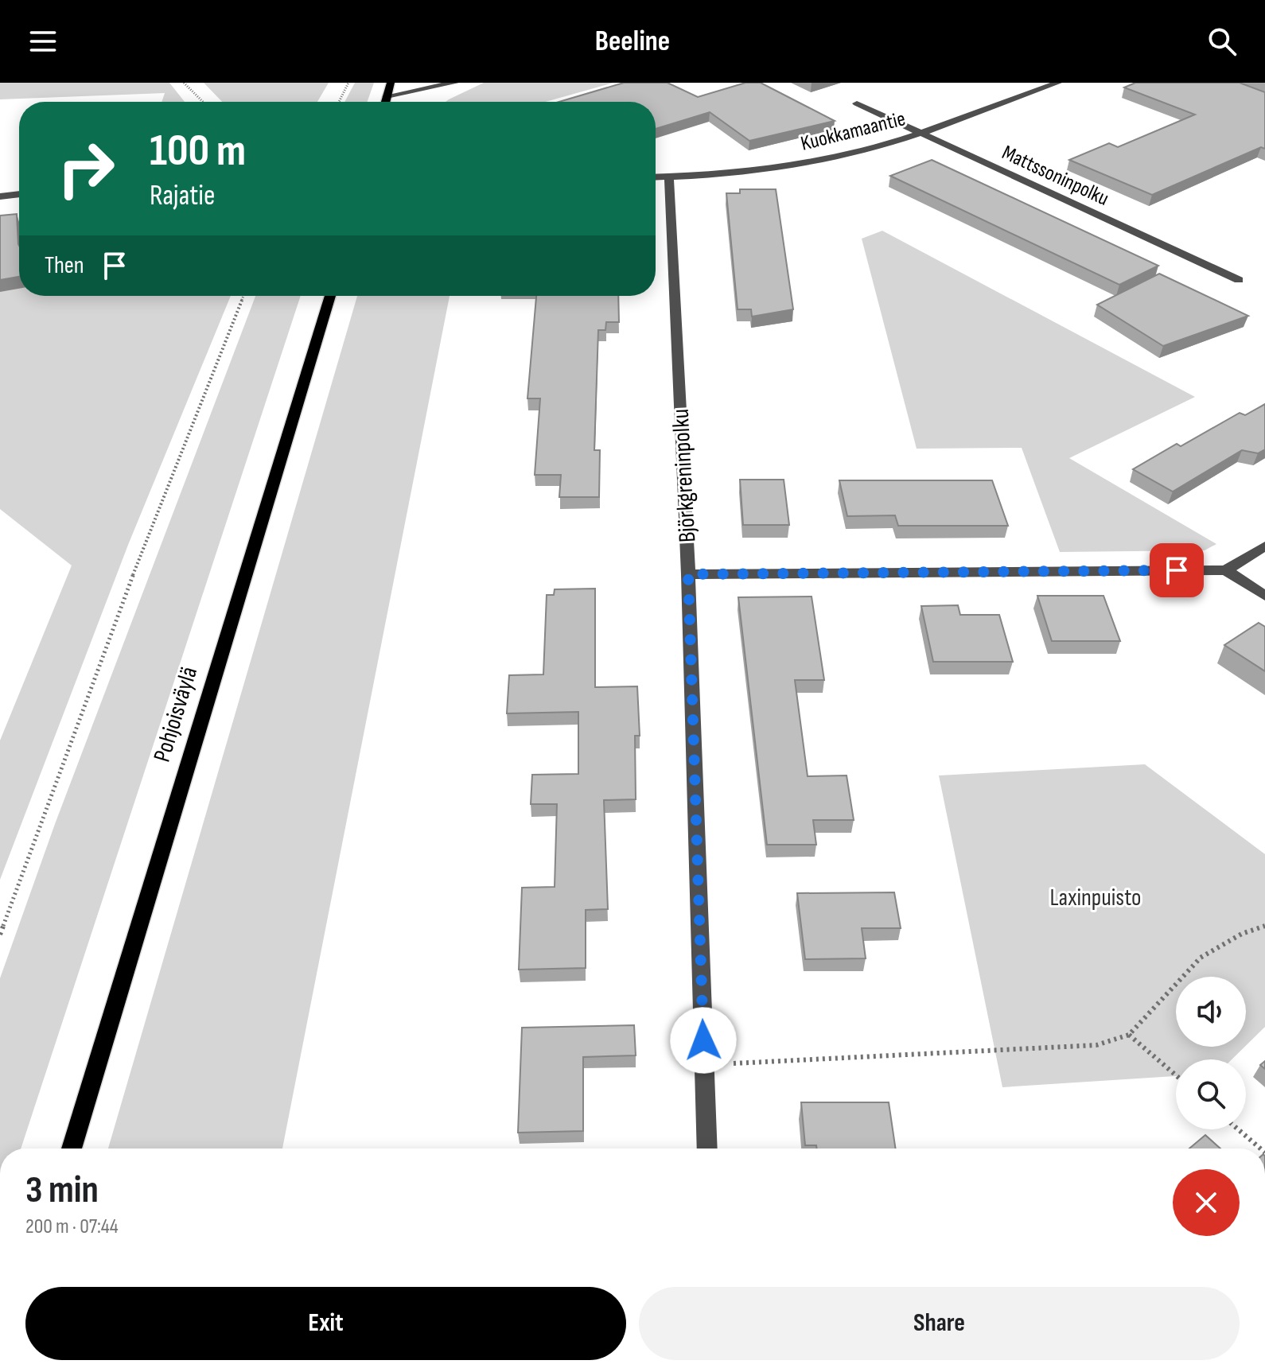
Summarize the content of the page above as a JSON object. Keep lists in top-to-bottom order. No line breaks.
{"streets":{"main road":["Pohjoisväylä"],"street":["Kuokkamaantie","Mattssoninpolku","Björkgreninpolku"]},"crossings":[["Kuokkamaantie","Mattssoninpolku"],["Kuokkamaantie","Björkgreninpolku"]],"parks":["Laxinpuisto"],"page":{"header":"Beeline","turn":["100 m","Rajatie"],"then":"Then","heading":["3 min","200 m · 07:44"],"buttons":["Exit","Share"]}}
